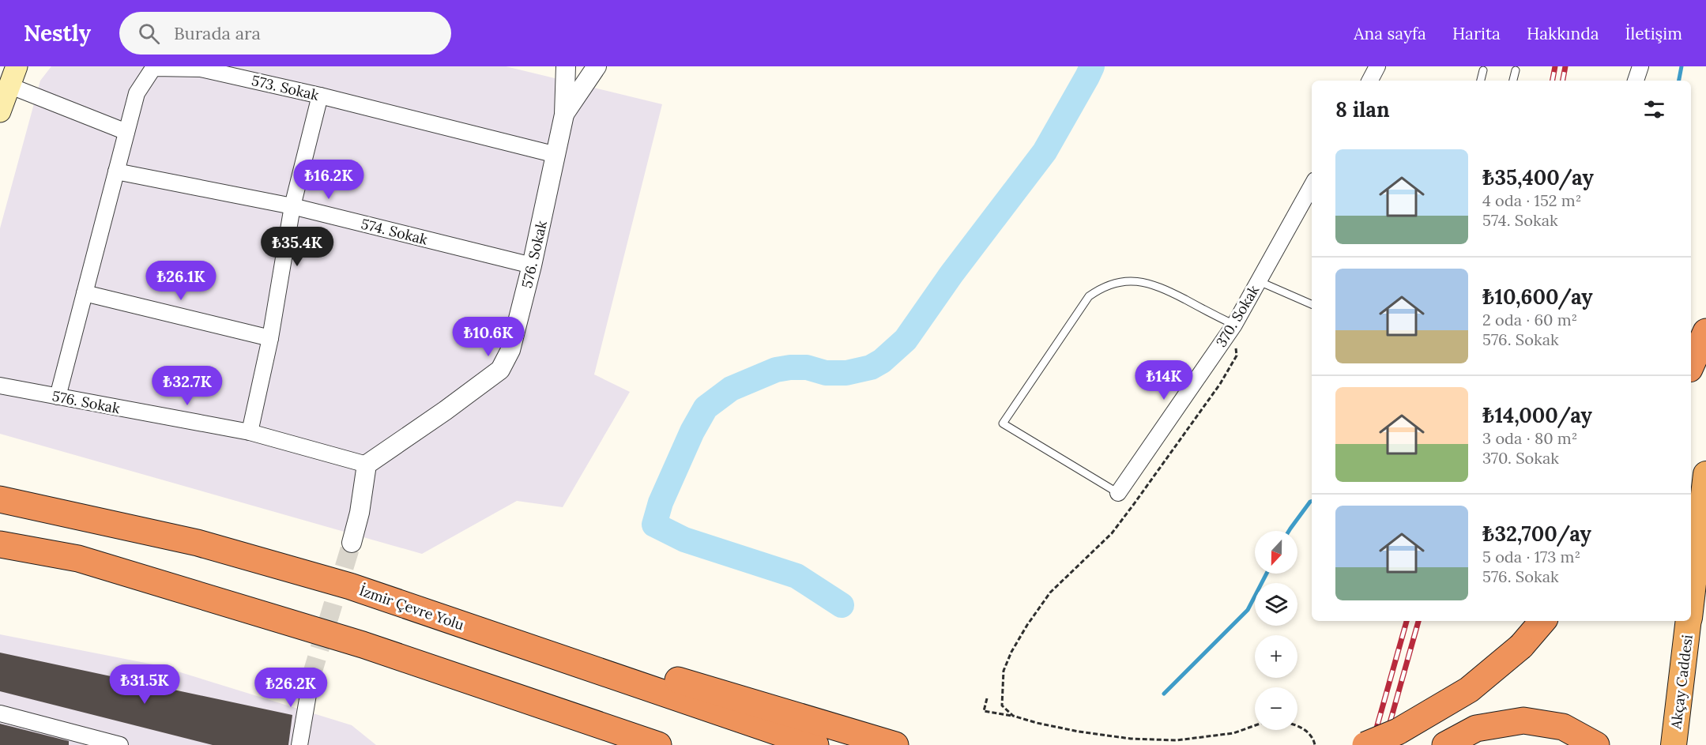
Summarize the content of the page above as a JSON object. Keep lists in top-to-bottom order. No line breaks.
{"streets":{"highway":["İzmir Çevre Yolu","Akçay Caddesi"],"street":["573. Sokak","574. Sokak","576. Sokak","370. Sokak"]},"crossings":[["573. Sokak","574. Sokak"],["573. Sokak","576. Sokak"],["574. Sokak","576. Sokak"]],"north":"bottom","page":{"header":"Nestly","search":"Burada ara","nav":["Ana sayfa","Harita","Hakkında","İletişim"],"heading":"8 ilan","list":[{"name":"₺35,400/ay","note":"4 oda · 152 m² · 574. Sokak"},{"name":"₺10,600/ay","note":"2 oda · 60 m² · 576. Sokak"},{"name":"₺14,000/ay","note":"3 oda · 80 m² · 370. Sokak"},{"name":"₺32,700/ay","note":"5 oda · 173 m² · 576. Sokak"}],"price":["₺16.2K","₺35.4K","₺26.1K","₺10.6K","₺14K","₺32.7K","₺31.5K","₺26.2K"],"map_buttons":["+","−"]}}
